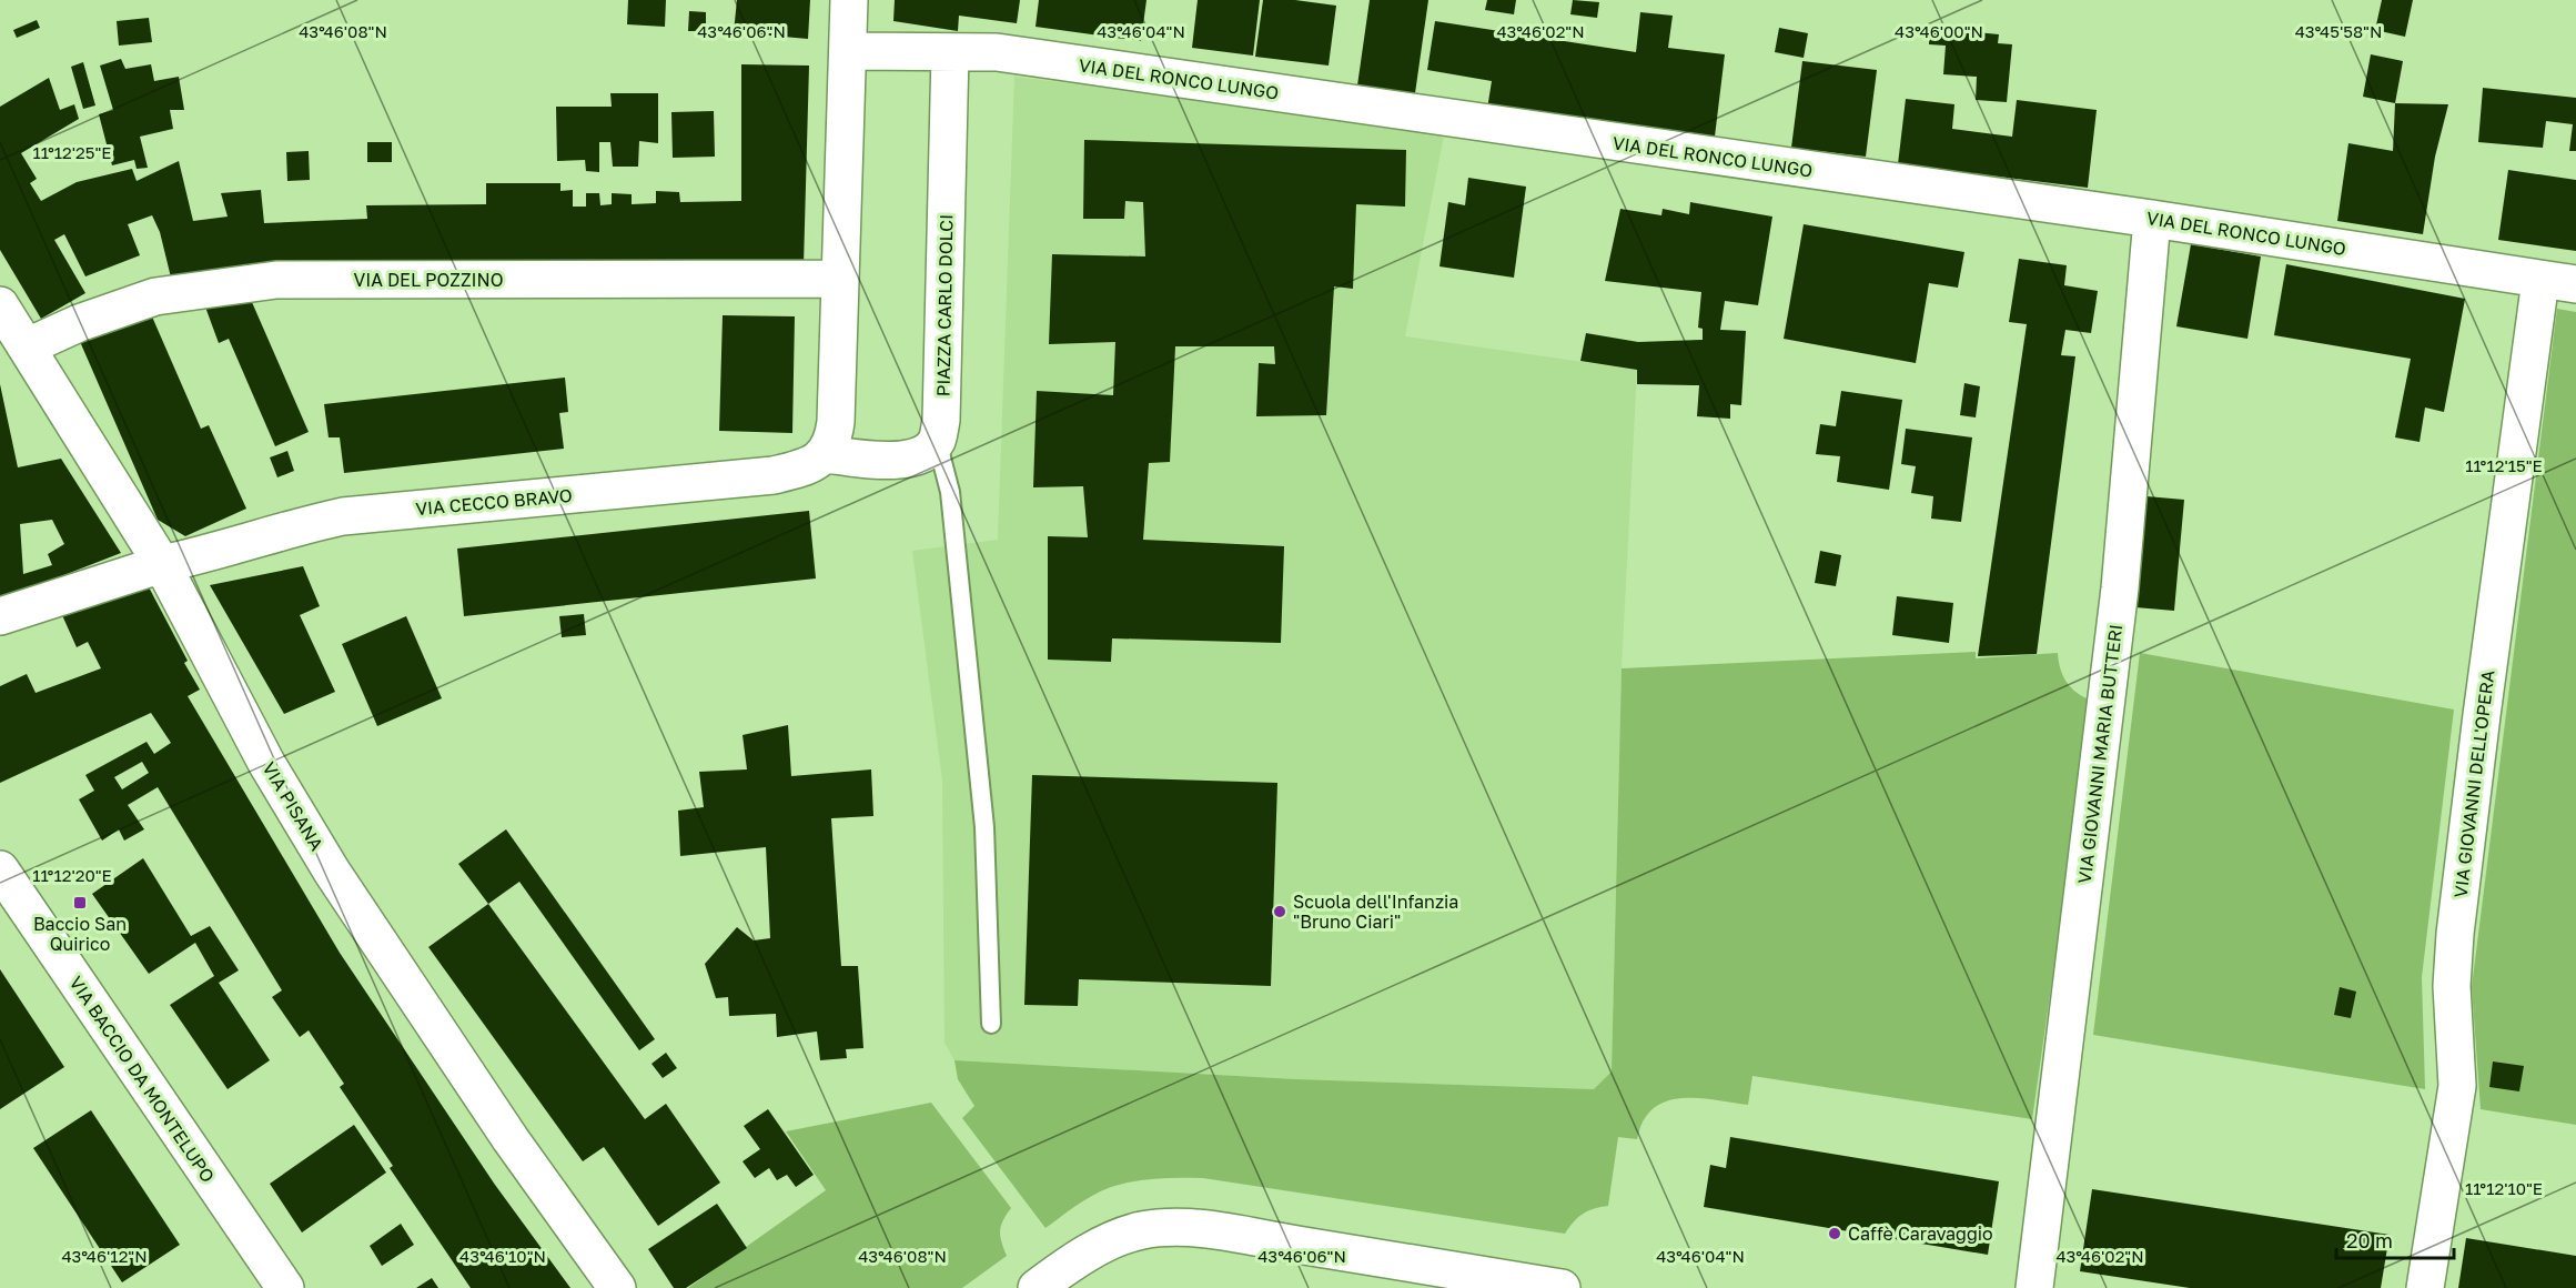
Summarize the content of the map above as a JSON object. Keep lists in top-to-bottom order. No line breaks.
{"streets":{"street":["VIA DEL RONCO LUNGO","VIA DEL POZZINO","PIAZZA CARLO DOLCI","VIA CECCO BRAVO","VIA GIOVANNI MARIA BUTTERI","VIA GIOVANNI DELL'OPERA","VIA PISANA","VIA BACCIO DA MONTELUPO"]},"crossings":[["VIA DEL RONCO LUNGO","PIAZZA CARLO DOLCI"],["VIA DEL RONCO LUNGO","VIA GIOVANNI MARIA BUTTERI"],["VIA DEL RONCO LUNGO","VIA GIOVANNI DELL'OPERA"],["VIA DEL POZZINO","VIA PISANA"],["VIA CECCO BRAVO","VIA PISANA"]],"places":{"transit":["Baccio San Quirico"],"other":["Scuola dell'Infanzia \"Bruno Ciari\"","Caffè Caravaggio"]},"scale_bar":"20 m","coordinates":["43°46'08\"N","43°46'06\"N","43°46'04\"N","43°46'02\"N","43°46'00\"N","43°45'58\"N","11°12'25\"E","11°12'15\"E","11°12'20\"E","11°12'10\"E","43°46'12\"N","43°46'10\"N"]}
